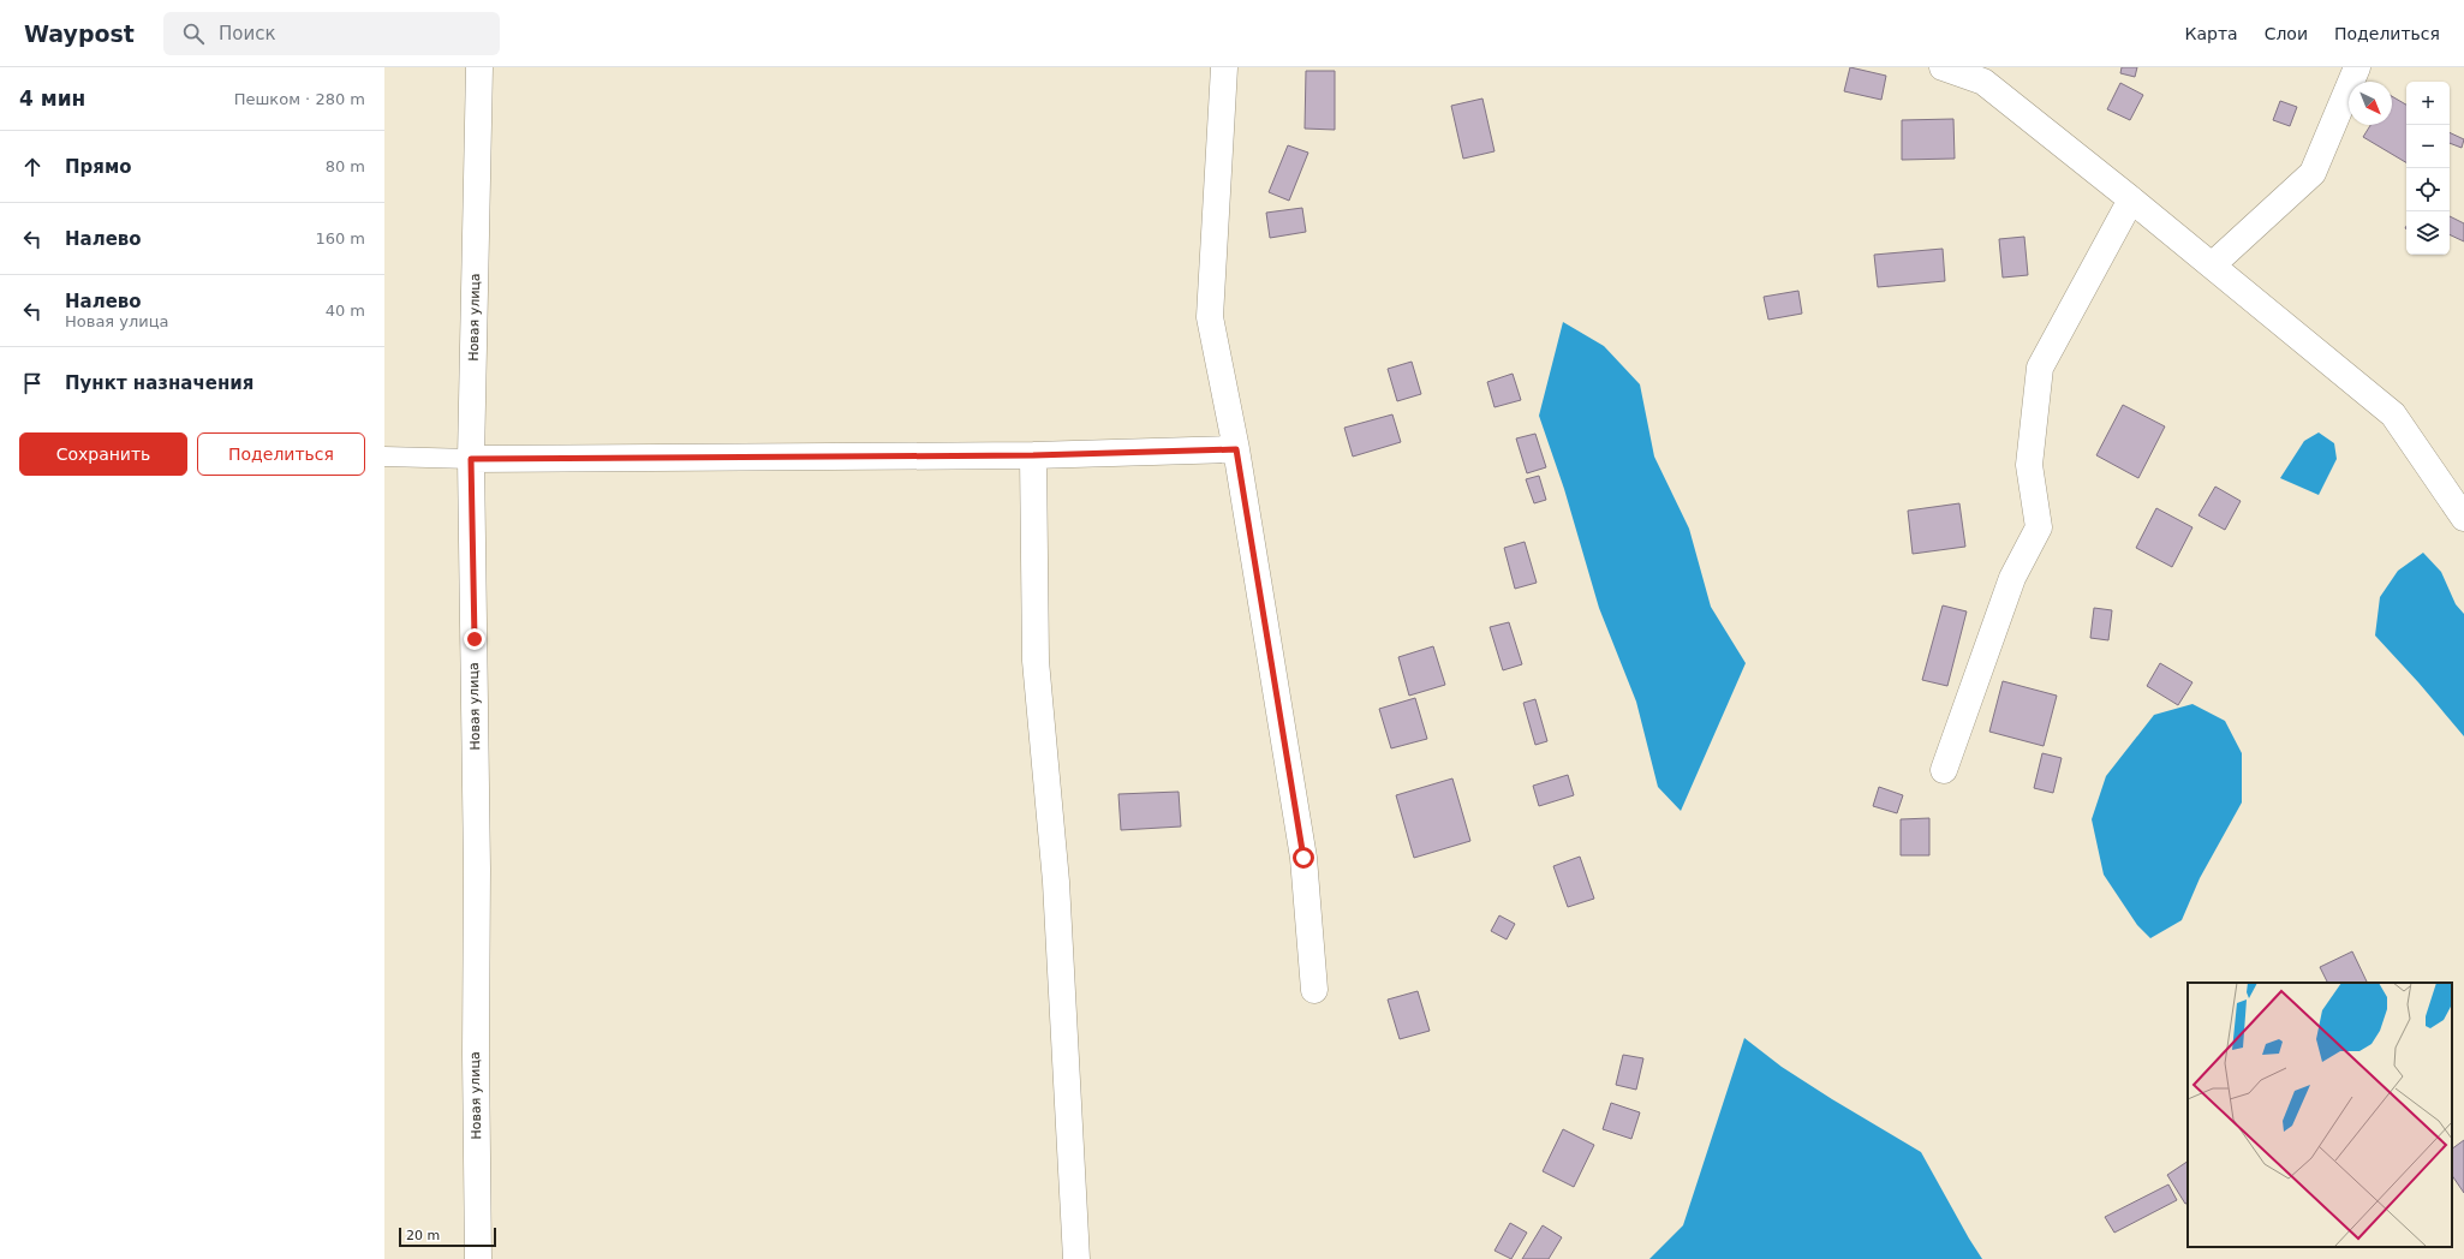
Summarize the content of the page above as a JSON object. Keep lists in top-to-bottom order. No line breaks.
{"streets":{"street":["Новая улица"]},"scale_bar":"20 m","north":"bottom right","page":{"header":"Waypost","search":"Поиск","nav":["Карта","Слои","Поделиться"],"heading":["4 мин","Пешком · 280 m"],"map_buttons":["+","−"],"list":[["Прямо","80 m"],["Налево","160 m"],["Налево","Новая улица","40 m"],"Пункт назначения"],"buttons":["Сохранить","Поделиться"],"scale":"20 m"}}
